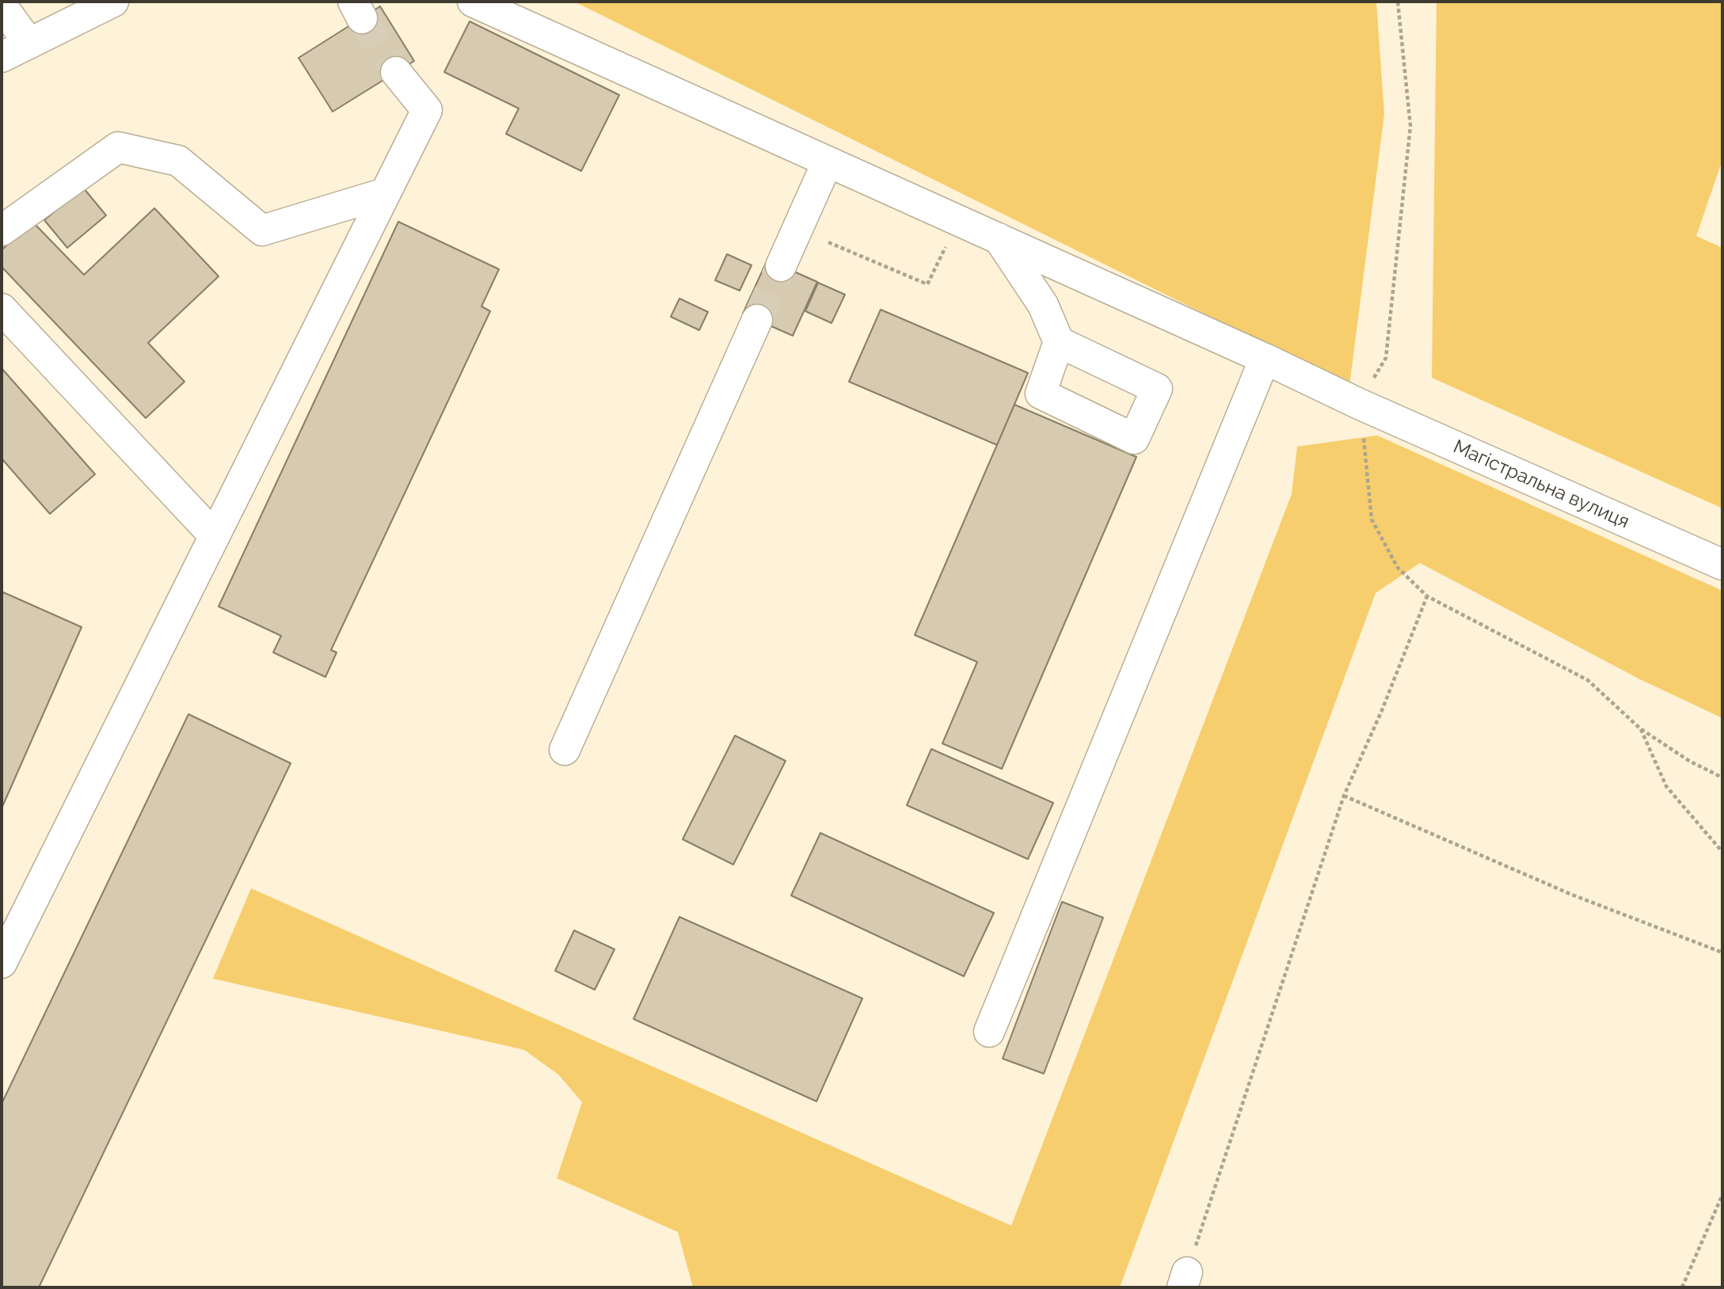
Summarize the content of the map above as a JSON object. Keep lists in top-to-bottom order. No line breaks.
{"streets":{"street":["Магістральна вулиця"]}}
